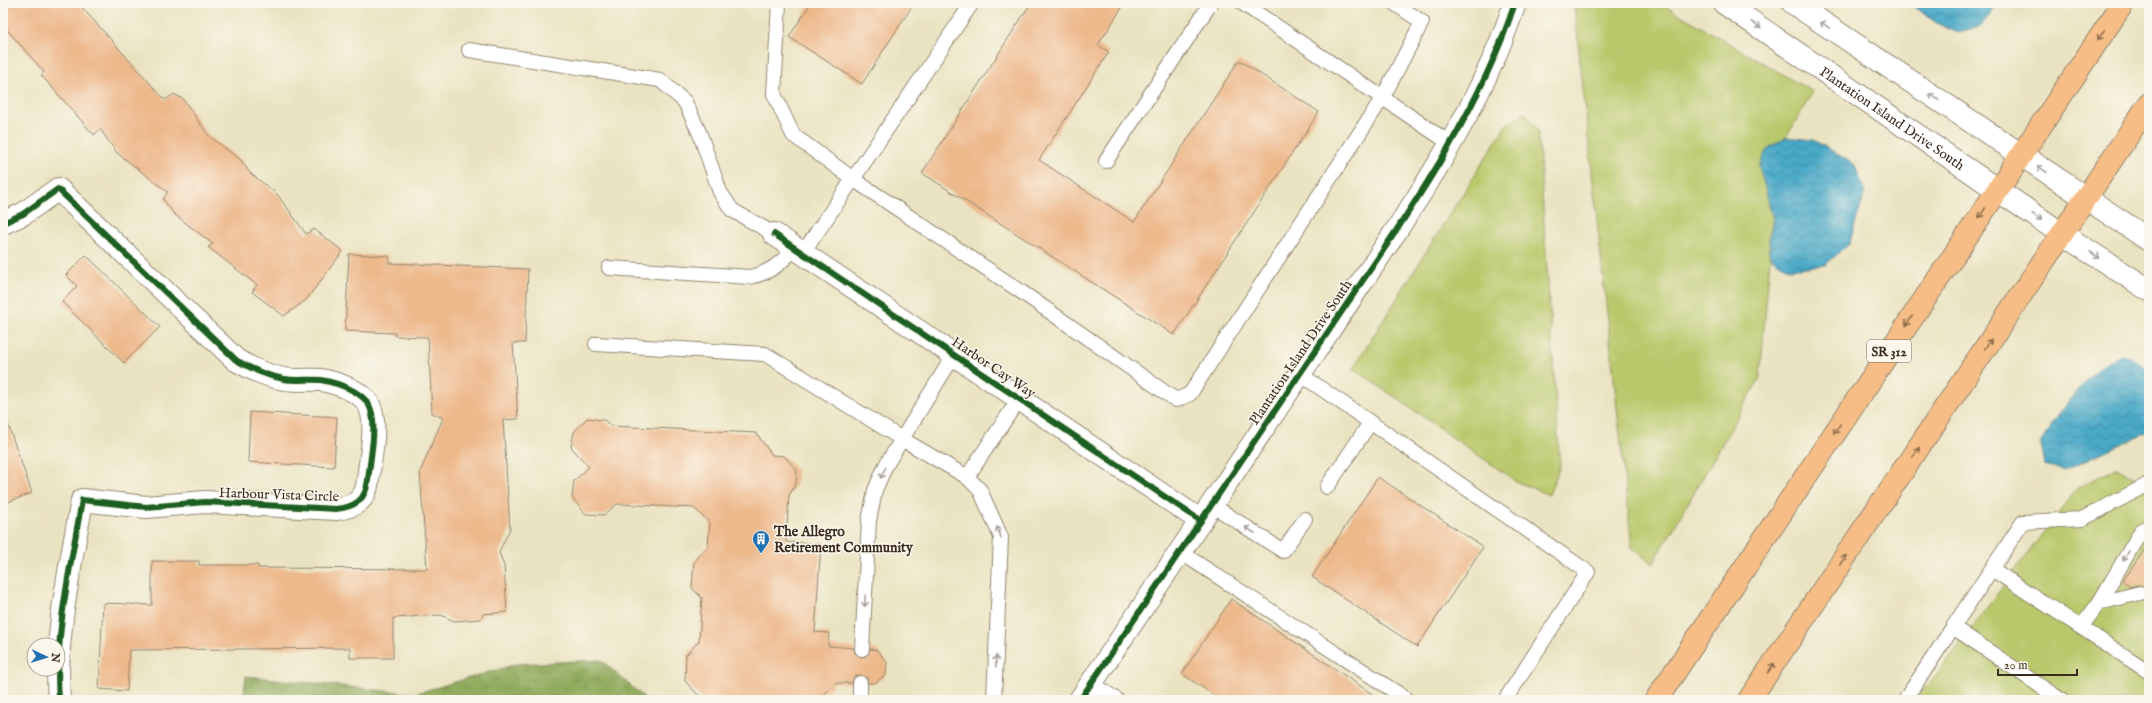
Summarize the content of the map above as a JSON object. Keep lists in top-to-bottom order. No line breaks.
{"streets":{"main road":["SR 312"],"street":["Plantation Island Drive South","Harbor Cay Way","Harbour Vista Circle"]},"crossings":[["Plantation Island Drive South","SR 312"],["Plantation Island Drive South","Harbor Cay Way"]],"places":{"building":["The Allegro Retirement Community"]},"scale_bar":"20 m","north":"right"}
